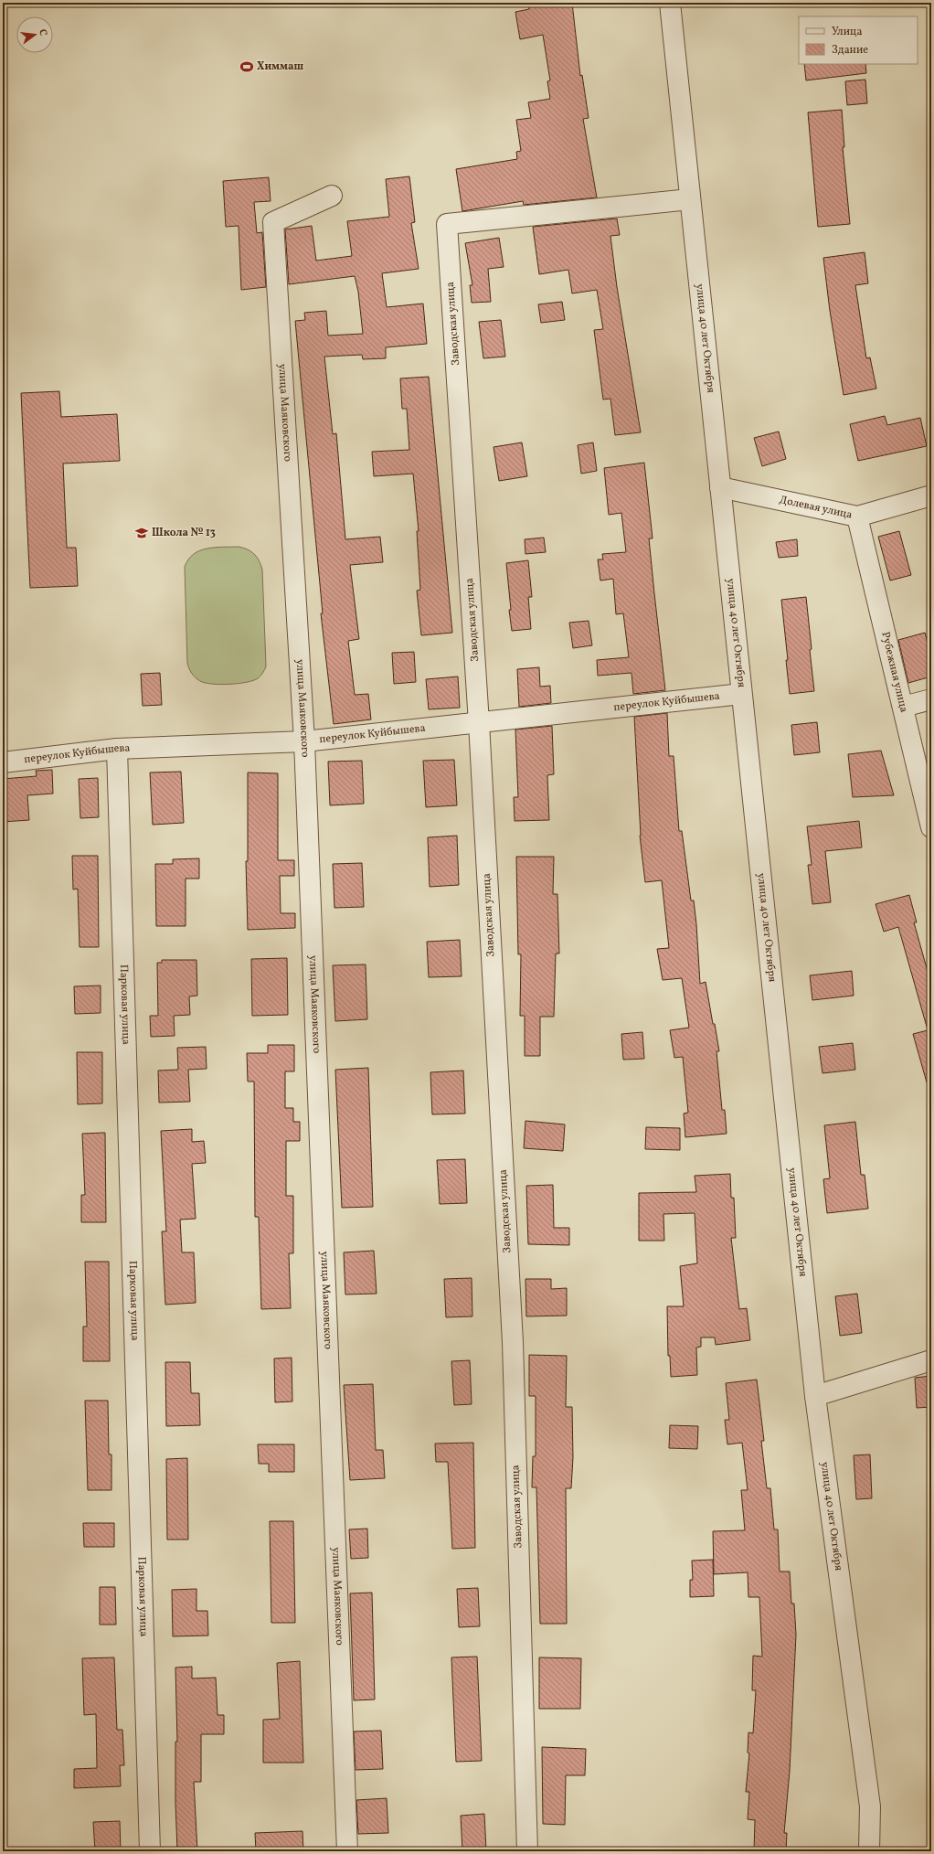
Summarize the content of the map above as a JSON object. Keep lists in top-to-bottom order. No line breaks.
{"streets":{"street":["Заводская улица","улица 40 лет Октября","улица Маяковского","Долевая улица","Рубежная улица","переулок Куйбышева","Парковая улица"]},"crossings":[["Заводская улица","улица 40 лет Октября"],["Заводская улица","переулок Куйбышева"],["улица 40 лет Октября","Долевая улица"],["улица 40 лет Октября","переулок Куйбышева"],["улица Маяковского","переулок Куйбышева"],["Долевая улица","Рубежная улица"],["переулок Куйбышева","Парковая улица"]],"places":{"sports":["Химмаш"],"school or university":["Школа № 13"]},"legend":["Улица","Здание"],"north":"right"}
